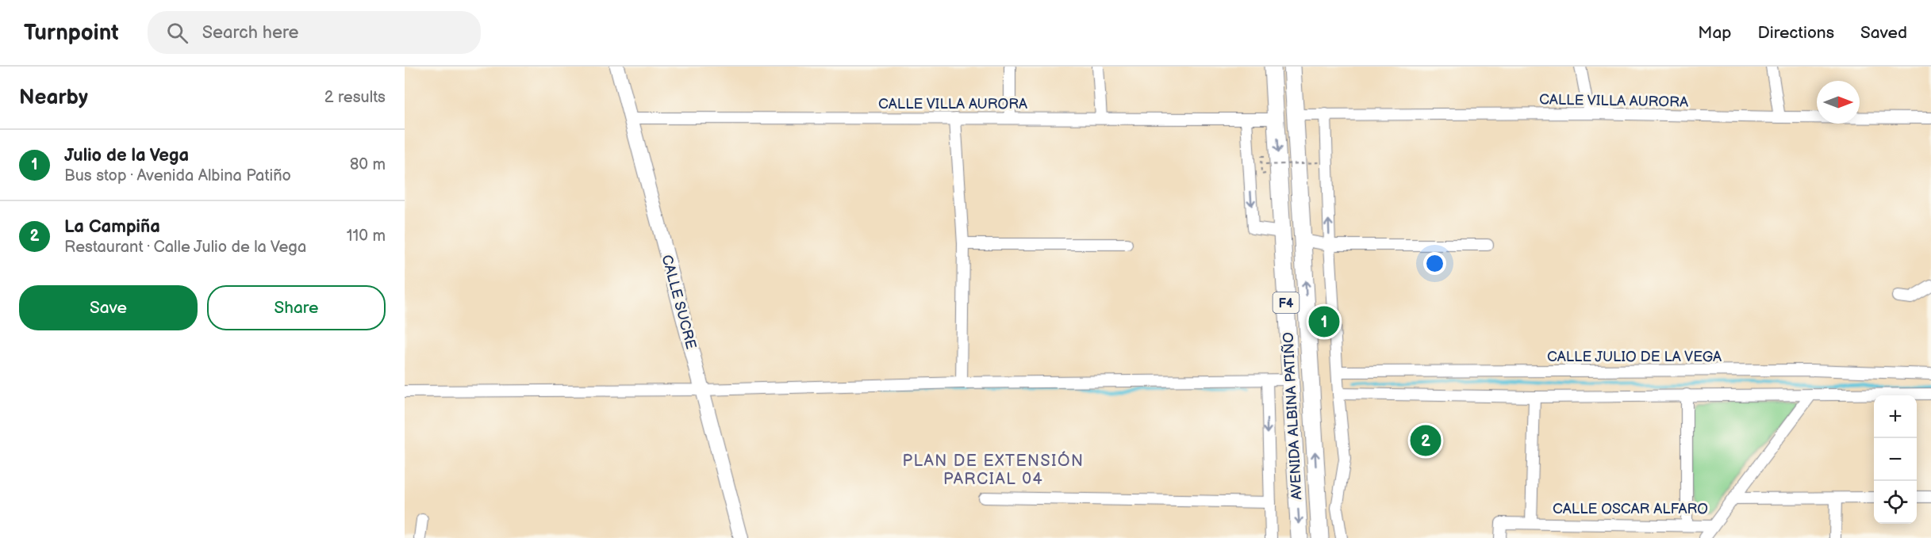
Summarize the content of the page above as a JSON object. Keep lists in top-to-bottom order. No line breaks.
{"streets":{"highway":["F4","AVENIDA ALBINA PATIÑO"],"main road":["CALLE SUCRE"],"street":["CALLE VILLA AURORA","CALLE JULIO DE LA VEGA","CALLE OSCAR ALFARO"]},"crossings":[["CALLE VILLA AURORA","CALLE SUCRE"],["CALLE VILLA AURORA","AVENIDA ALBINA PATIÑO"]],"districts":["PLAN DE EXTENSIÓN PARCIAL 04"],"north":"right","page":{"header":"Turnpoint","search":"Search here","nav":["Map","Directions","Saved"],"heading":["Nearby","2 results"],"list":[{"mark":"1","name":"Julio de la Vega","note":"Bus stop · Avenida Albina Patiño","value":"80 m"},{"mark":"2","name":"La Campiña","note":"Restaurant · Calle Julio de la Vega","value":"110 m"}],"buttons":["Save","Share"],"pins":["1","2"],"map_buttons":["+","−"]}}
